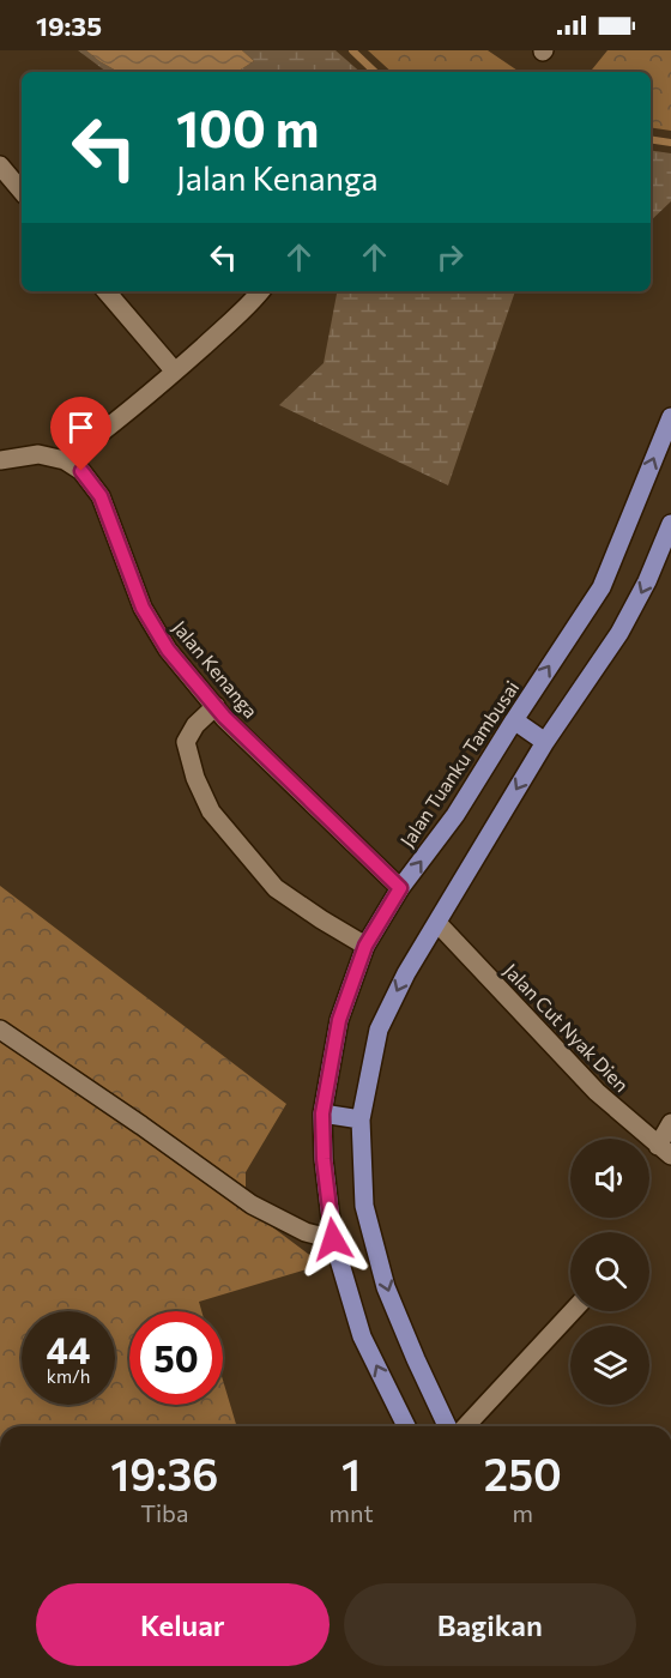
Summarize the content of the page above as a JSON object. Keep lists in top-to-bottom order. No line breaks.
{"streets":{"main road":["Jalan Tuanku Tambusai"],"street":["Jalan Kenanga","Jalan Cut Nyak Dien"]},"crossings":[["Jalan Kenanga","Jalan Tuanku Tambusai"]],"page":{"status":"19:35","turn":["100 m","Jalan Kenanga"],"speed":"44 km/h","limit":"50","eta":["19:36","Tiba","1","mnt","250","m"],"buttons":["Keluar","Bagikan"]}}
